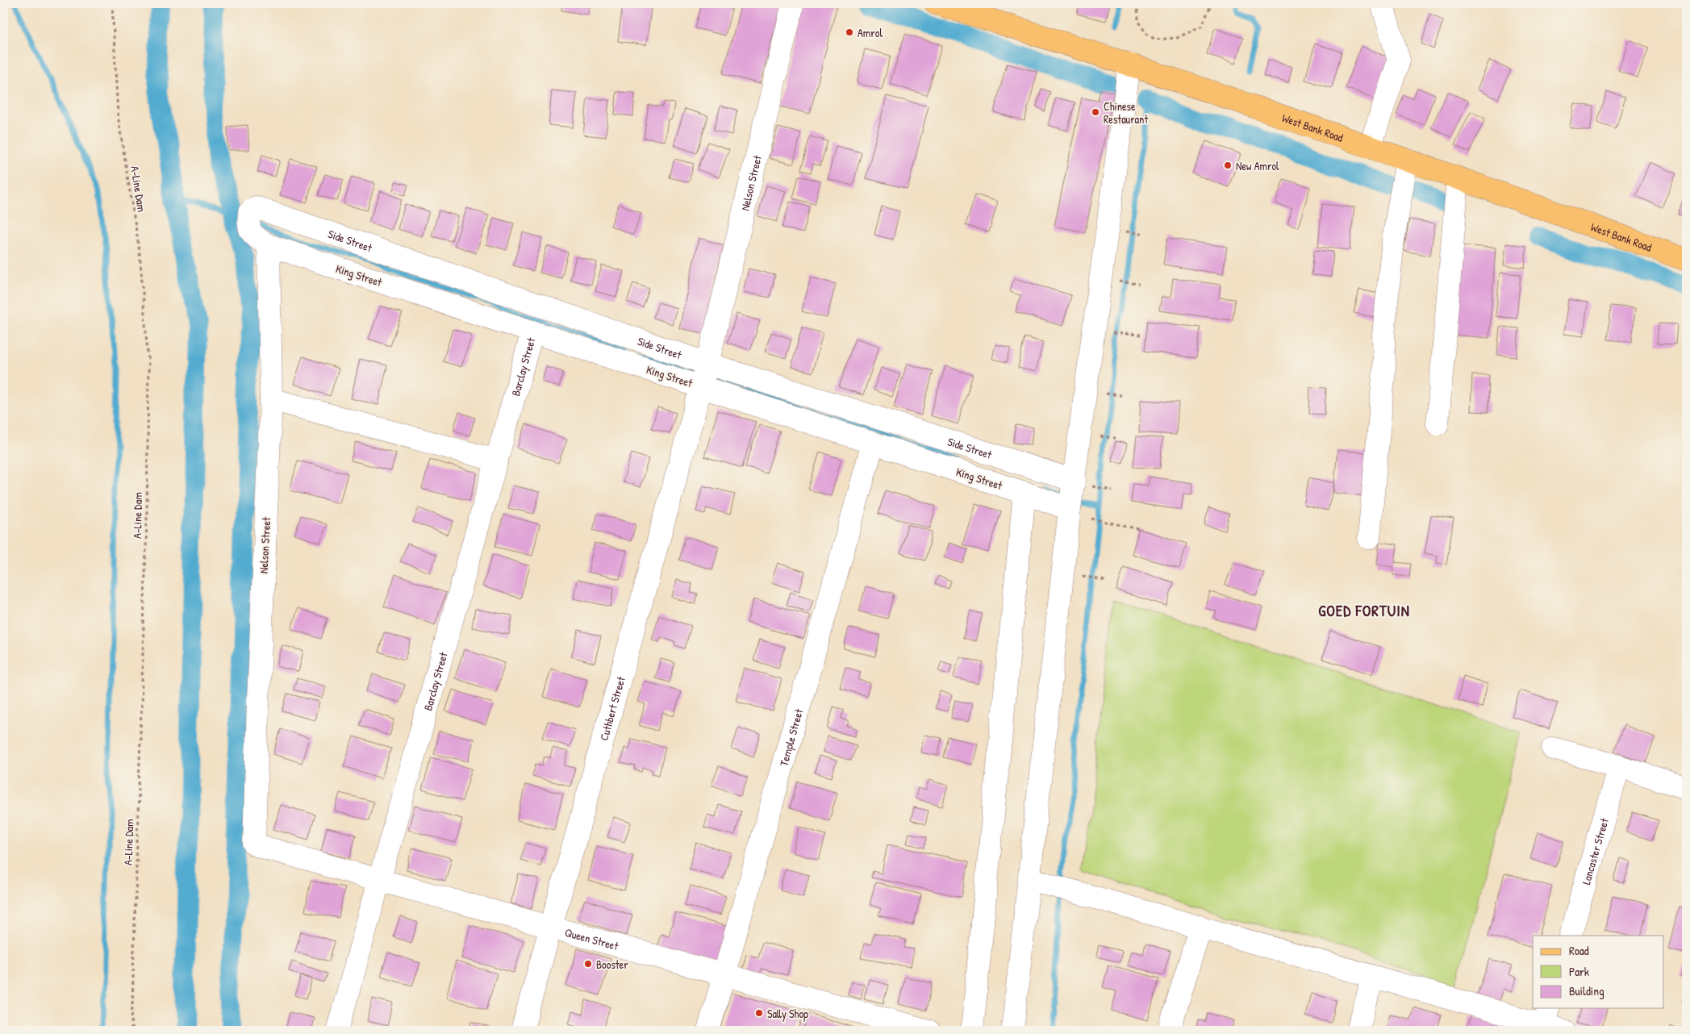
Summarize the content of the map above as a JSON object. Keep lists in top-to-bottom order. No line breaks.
{"streets":{"main road":["West Bank Road"],"street":["Nelson Street","Side Street","King Street","Barclay Street","Cuthbert Street","Temple Street","Lancaster Street","Queen Street"],"path":["A-Line Dam"]},"crossings":[["Nelson Street","Side Street"],["Nelson Street","King Street"],["Nelson Street","Cuthbert Street"],["Nelson Street","Queen Street"],["Side Street","King Street"],["Side Street","Cuthbert Street"],["King Street","Barclay Street"],["King Street","Cuthbert Street"],["King Street","Temple Street"],["Barclay Street","Queen Street"],["Cuthbert Street","Queen Street"],["Temple Street","Queen Street"]],"districts":["GOED FORTUIN"],"places":["Amrol","Chinese Restaurant","New Amrol","Booster","Sally Shop"],"legend":["Road","Park","Building"]}
